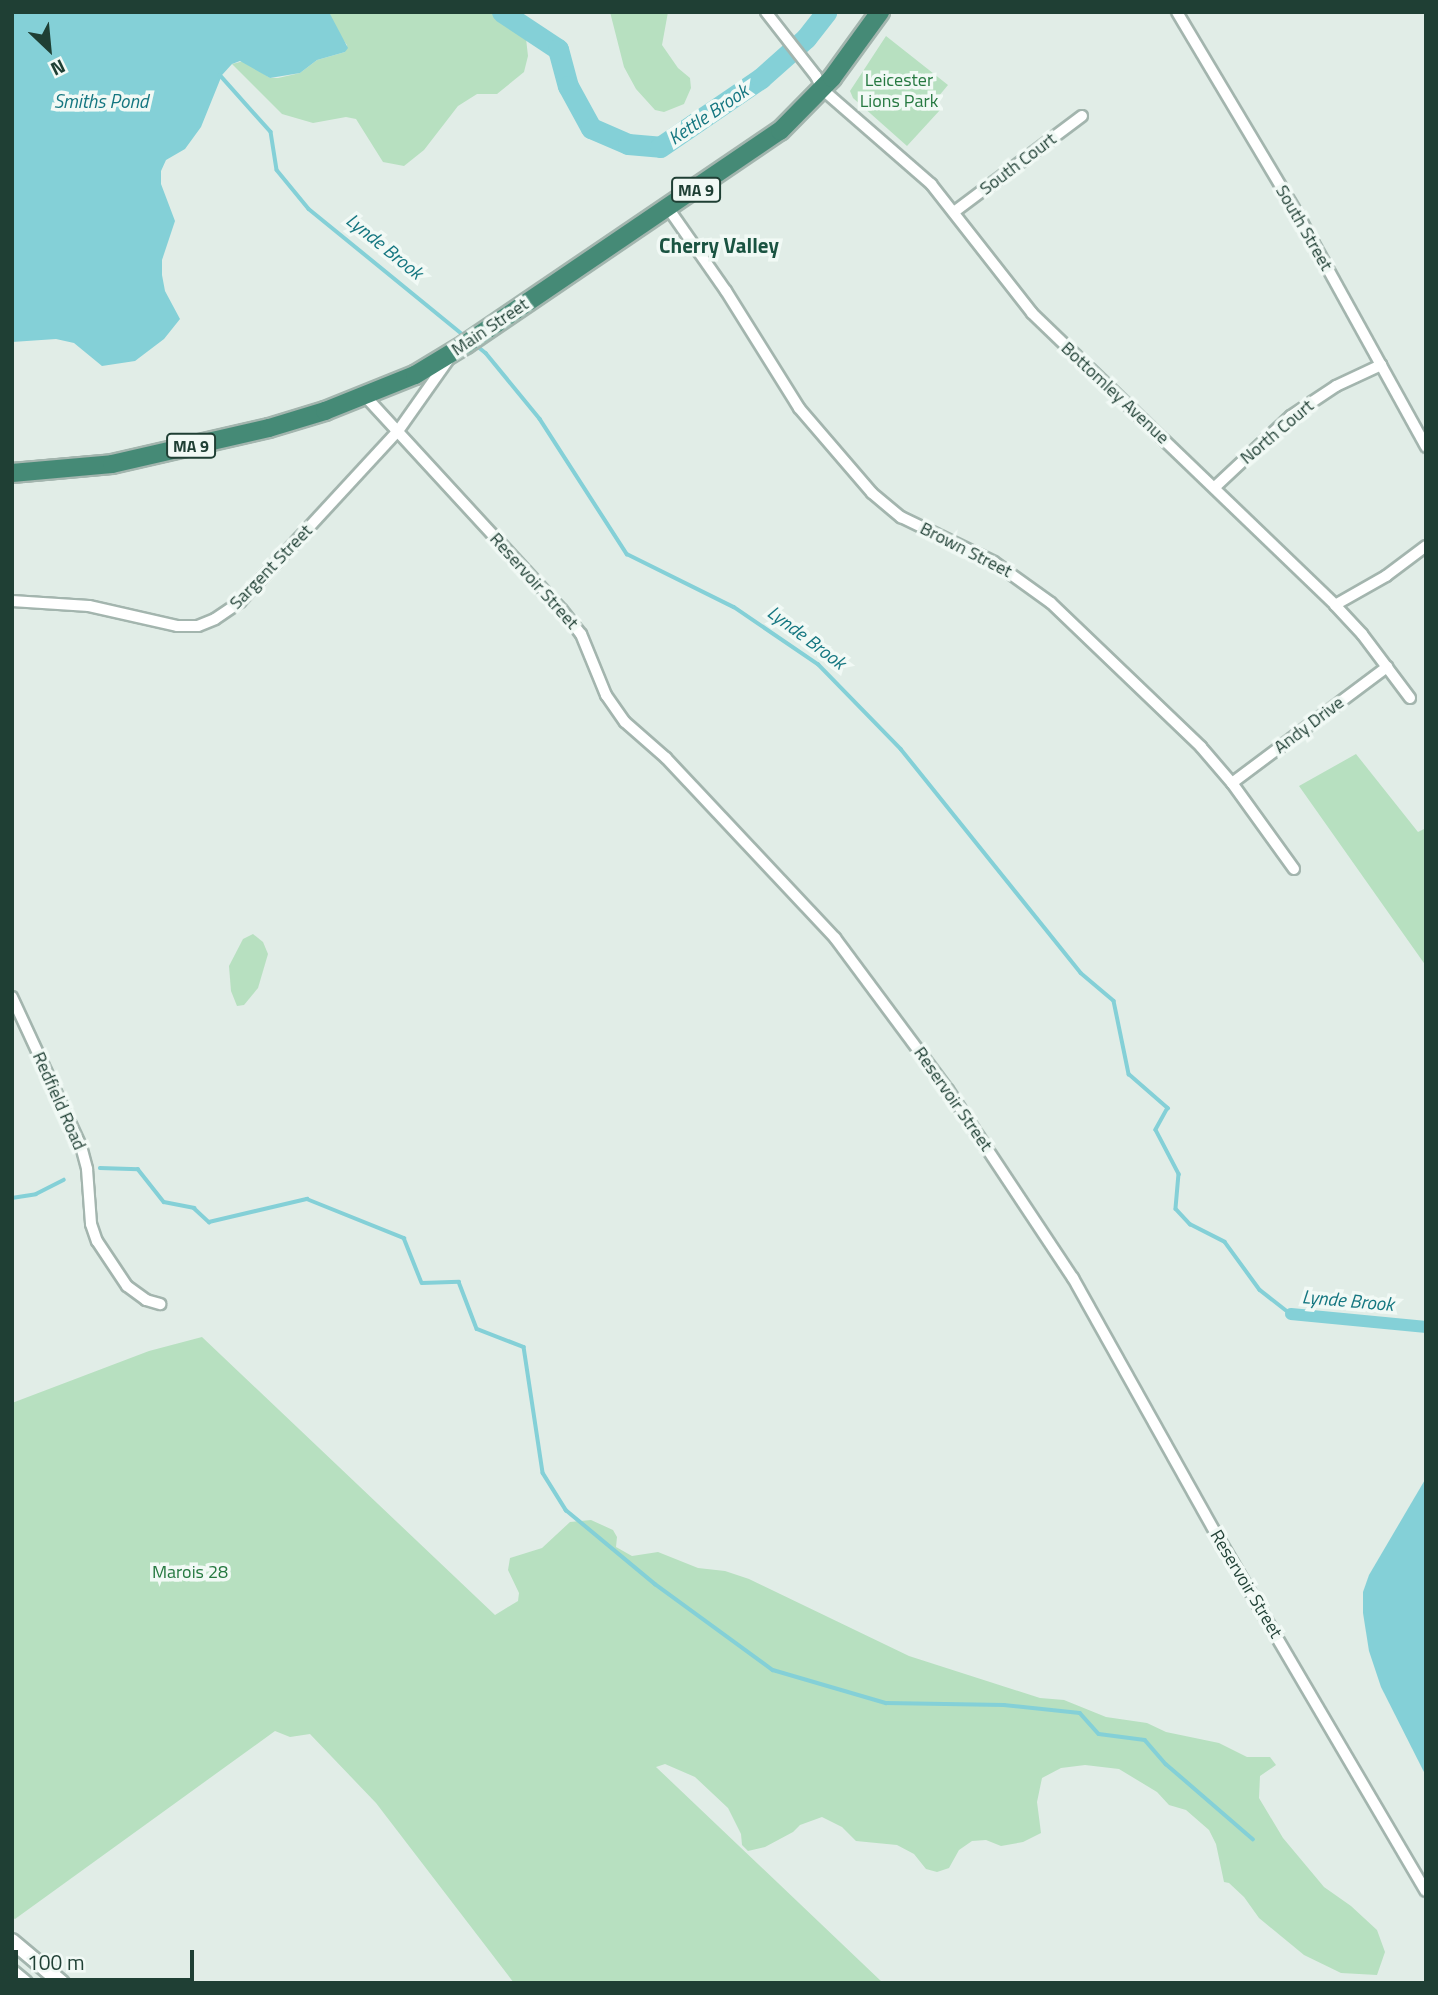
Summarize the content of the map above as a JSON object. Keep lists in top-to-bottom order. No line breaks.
{"streets":{"highway":["MA 9","Main Street"],"street":["South Court","South Street","Bottomley Avenue","North Court","Brown Street","Sargent Street","Reservoir Street","Andy Drive","Redfield Road"]},"crossings":[["South Court","Bottomley Avenue"],["South Street","North Court"],["Main Street","Bottomley Avenue"],["Main Street","Brown Street"],["Main Street","Sargent Street"],["Main Street","Reservoir Street"],["Bottomley Avenue","North Court"],["Bottomley Avenue","Andy Drive"],["Brown Street","Andy Drive"],["Sargent Street","Reservoir Street"]],"districts":["Cherry Valley"],"water":["Smiths Pond","Kettle Brook","Lynde Brook"],"parks":["Leicester Lions Park","Marois 28"],"scale_bar":"100 m","north":"bottom right"}
